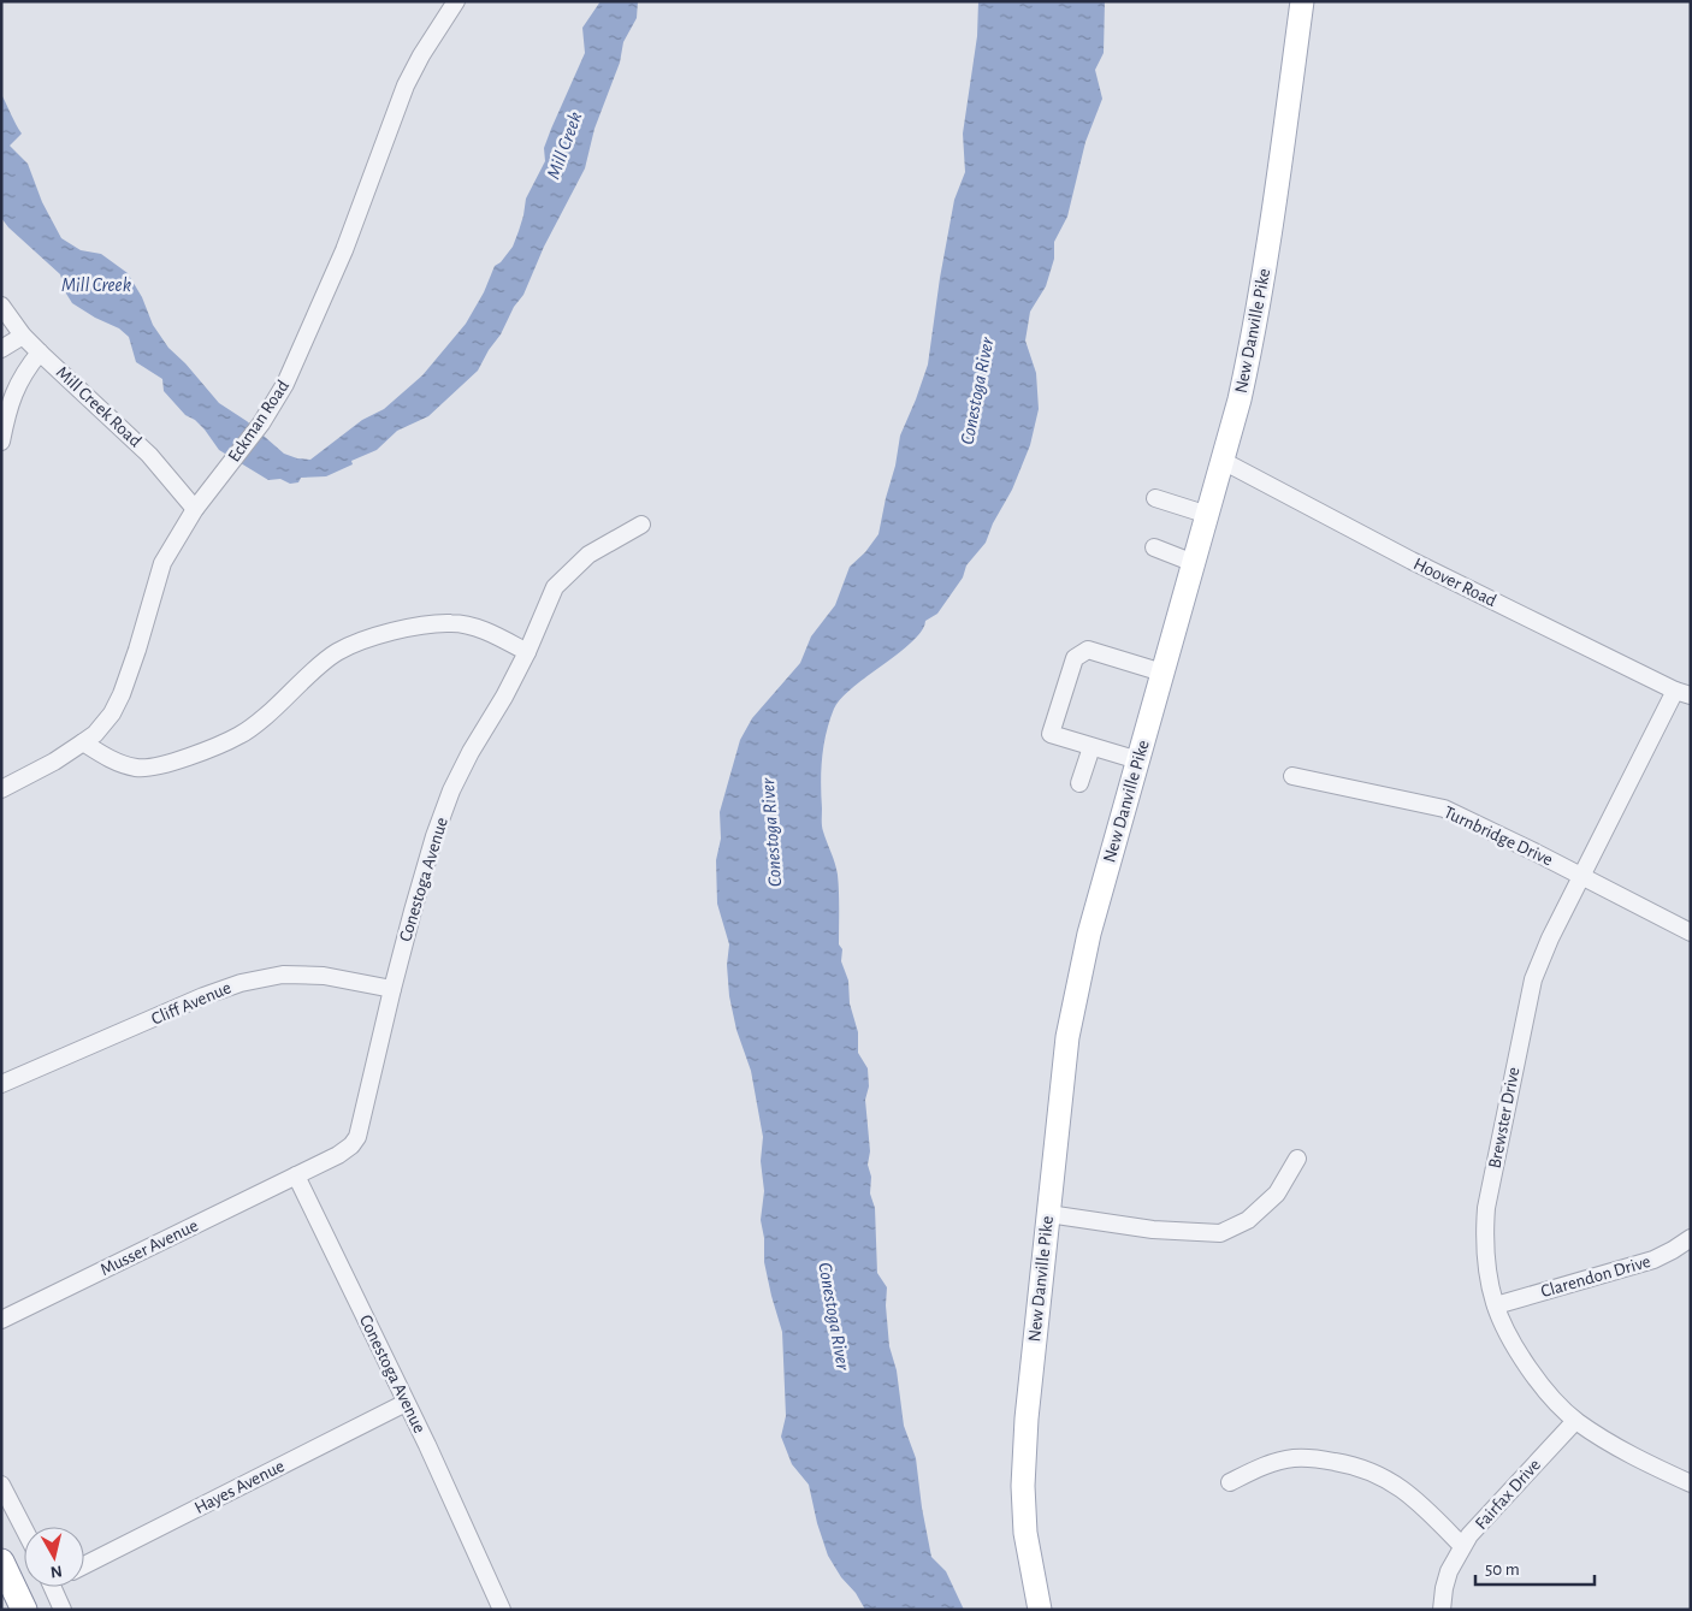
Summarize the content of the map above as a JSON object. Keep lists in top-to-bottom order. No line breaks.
{"streets":{"main road":["New Danville Pike"],"street":["Mill Creek Road","Eckman Road","Hoover Road","Turnbridge Drive","Conestoga Avenue","Cliff Avenue","Brewster Drive","Musser Avenue","Clarendon Drive","Hayes Avenue","Fairfax Drive"]},"crossings":[["New Danville Pike","Hoover Road"],["Mill Creek Road","Eckman Road"],["Hoover Road","Brewster Drive"],["Turnbridge Drive","Brewster Drive"],["Conestoga Avenue","Cliff Avenue"],["Conestoga Avenue","Musser Avenue"],["Conestoga Avenue","Hayes Avenue"],["Brewster Drive","Clarendon Drive"],["Brewster Drive","Fairfax Drive"]],"water":["Mill Creek","Conestoga River"],"scale_bar":"50 m","north":"bottom"}
